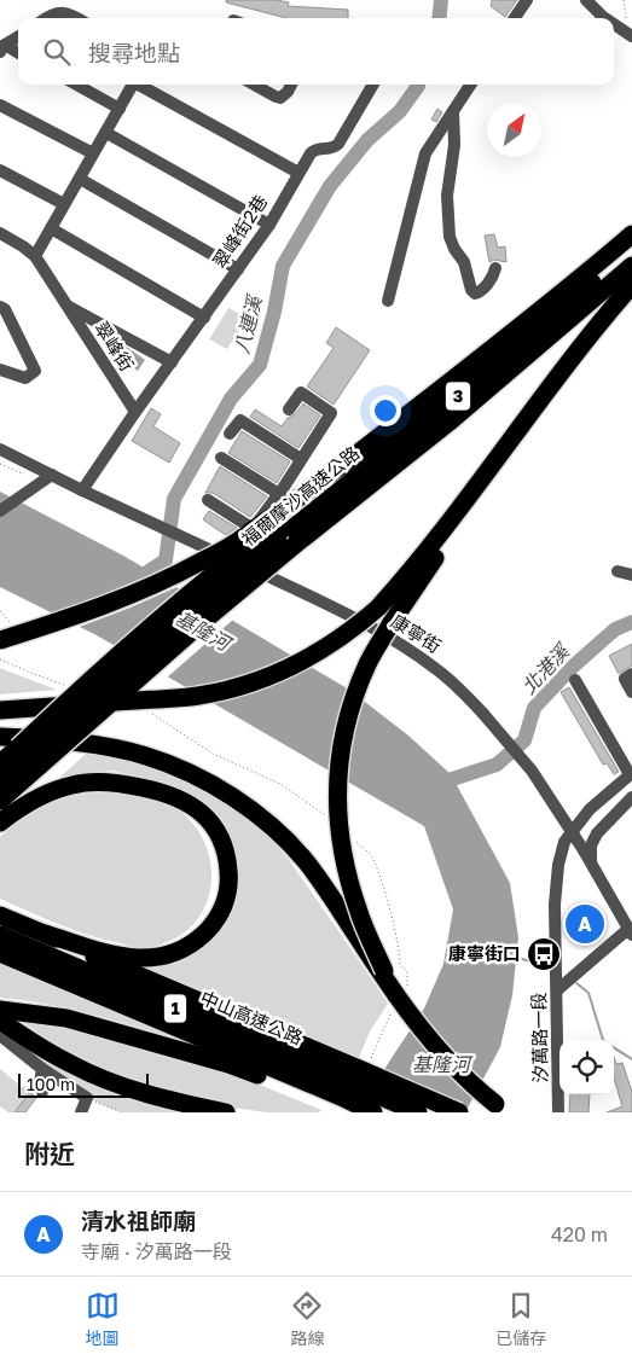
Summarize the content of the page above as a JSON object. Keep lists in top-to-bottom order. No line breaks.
{"streets":{"highway":["3","福爾摩沙高速公路","1","中山高速公路"],"street":["翠峰街2巷","翠峰街","康寧街","汐萬路一段"]},"crossings":[["翠峰街2巷","翠峰街"],["康寧街","汐萬路一段"]],"water":["八連溪","基隆河","北港溪"],"places":{"bus stop":["康寧街口"]},"scale_bar":"100 m","north":"top right","page":{"search":"搜尋地點","pins":"A","scale":"100 m","heading":"附近","list":[{"mark":"A","name":"清水祖師廟","note":"寺廟 · 汐萬路一段","value":"420 m"}],"nav":["地圖","路線","已儲存"]}}
